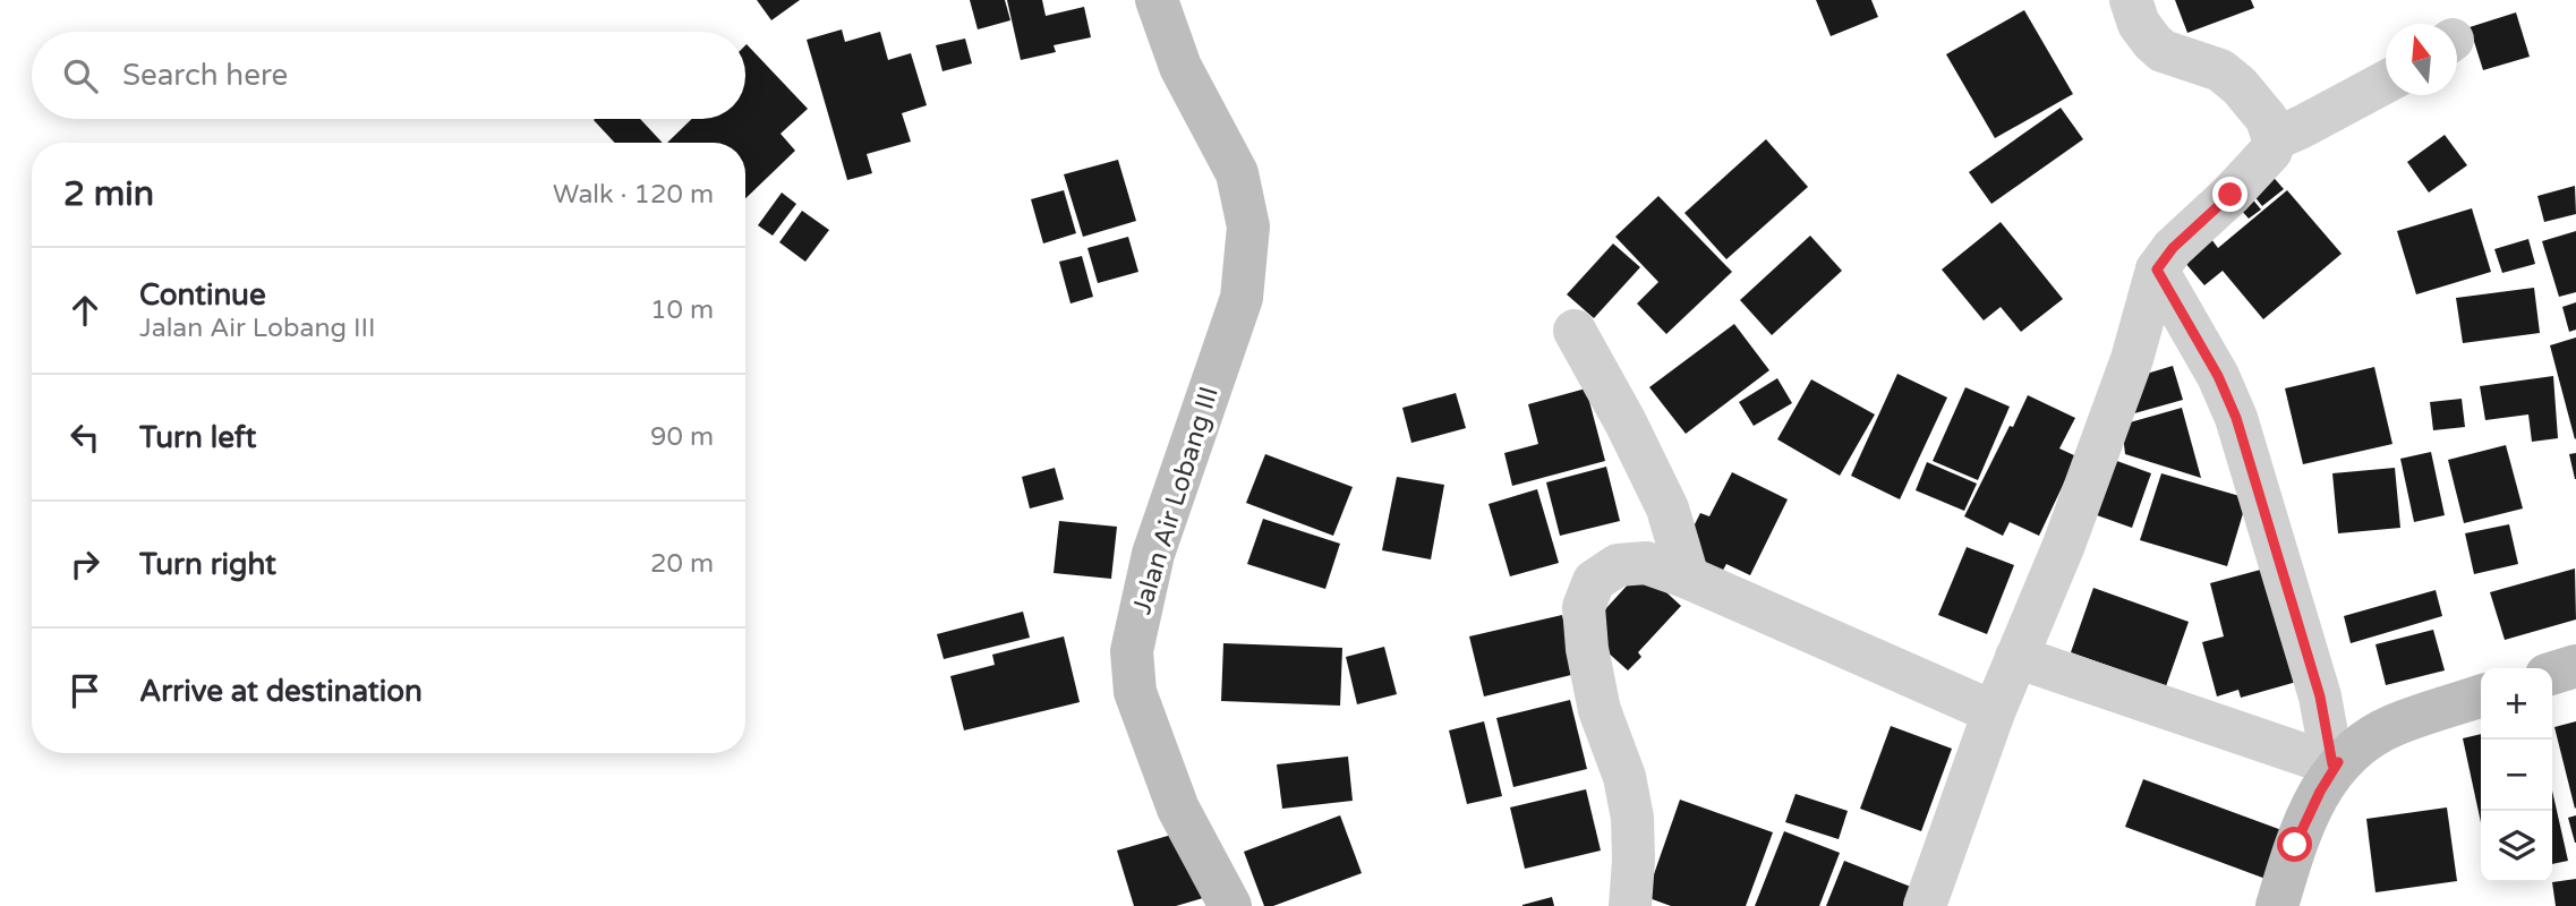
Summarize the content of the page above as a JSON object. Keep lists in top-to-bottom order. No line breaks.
{"streets":{"street":["Jalan Air Lobang III"]},"north":"top","page":{"search":"Search here","heading":["2 min","Walk · 120 m"],"list":[["Continue","Jalan Air Lobang III","10 m"],["Turn left","90 m"],["Turn right","20 m"],"Arrive at destination"],"map_buttons":["+","−"]}}
